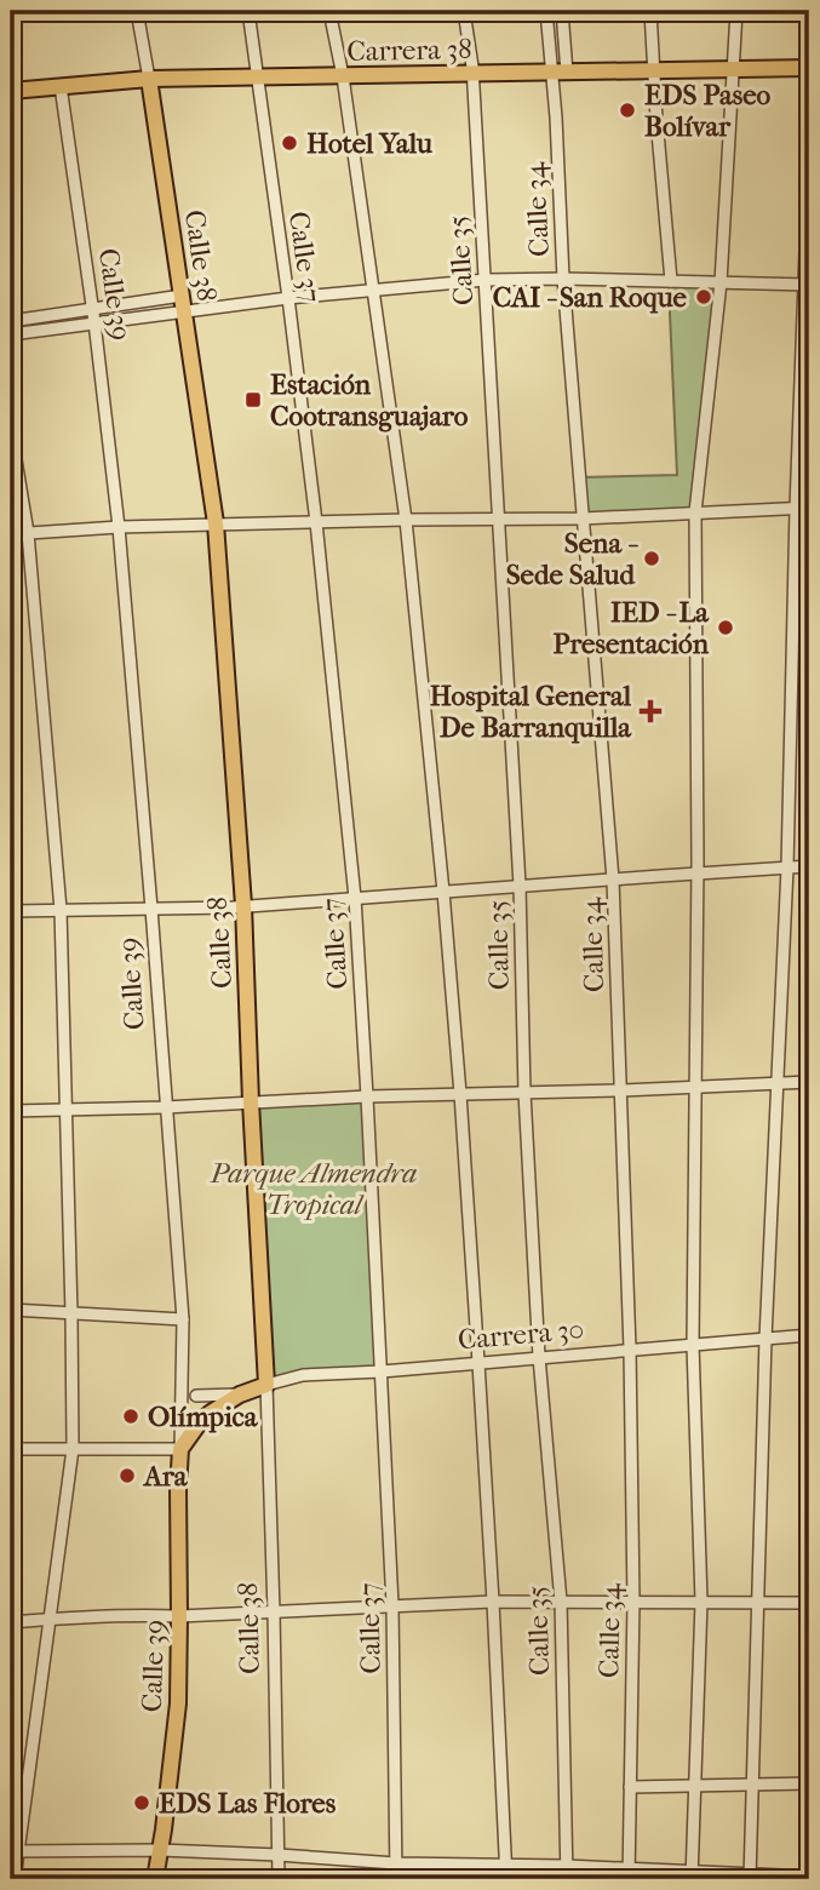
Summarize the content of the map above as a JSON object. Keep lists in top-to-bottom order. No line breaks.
{"streets":{"main road":["Carrera 38","Calle 38","Calle 39","Carrera 30"],"street":["Calle 34","Calle 37","Calle 35"]},"crossings":[["Carrera 38","Calle 34"],["Carrera 38","Calle 38"],["Carrera 38","Calle 37"],["Carrera 38","Calle 35"],["Carrera 38","Calle 39"],["Calle 34","Carrera 30"],["Calle 38","Carrera 30"],["Calle 37","Carrera 30"],["Calle 35","Carrera 30"],["Calle 39","Carrera 30"]],"parks":["Parque Almendra Tropical"],"places":{"other":["EDS Paseo Bolívar","Hotel Yalu","CAI - San Roque","Sena - Sede Salud","IED - La Presentación","Olímpica","Ara","EDS Las Flores"],"transit":["Estación Cootransguajaro"],"health":["Hospital General De Barranquilla"]}}
